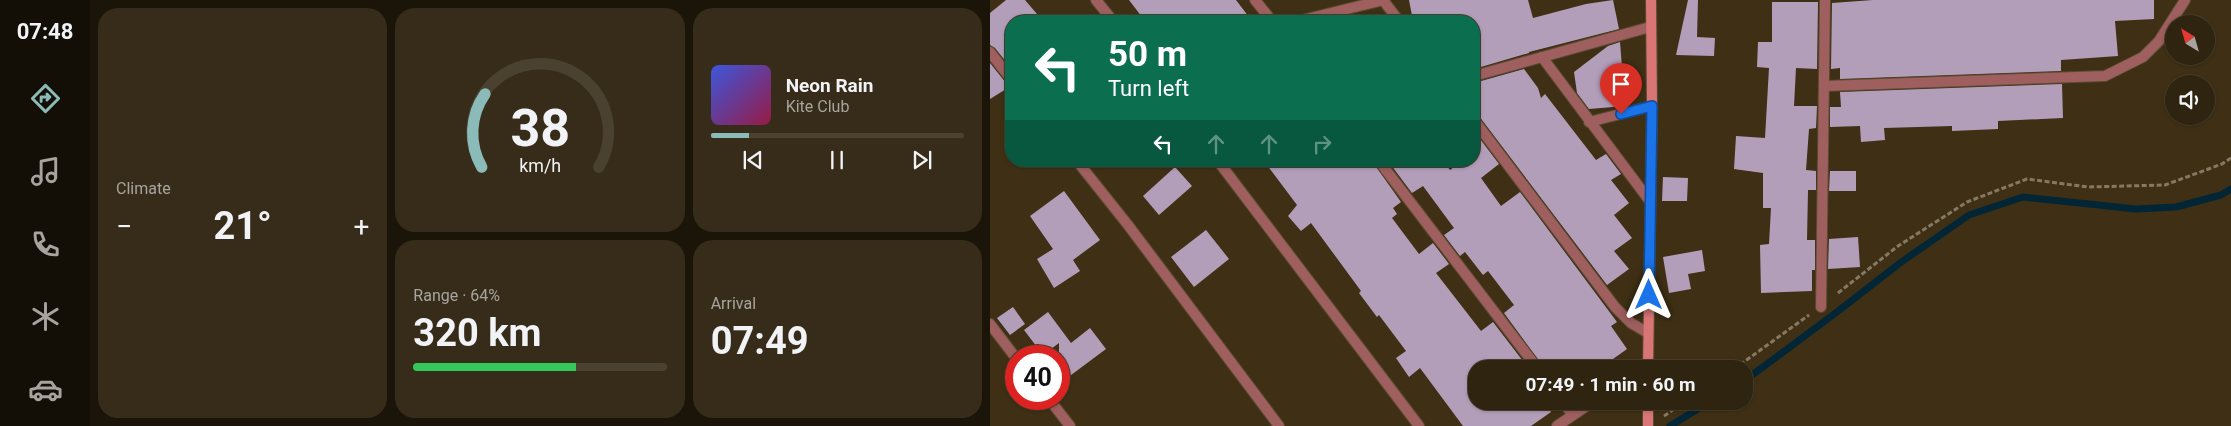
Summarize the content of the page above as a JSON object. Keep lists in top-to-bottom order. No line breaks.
{"north":"top left","page":{"tabs":"07:48","tile":["Climate",["Range · 64%","320 km"],["Arrival","07:49"]],"turn":["50 m","Turn left"],"song":["Neon Rain","Kite Club"],"heat":["−","21°","+"],"limit":"40","trip":"07:49 · 1 min · 60 m","gauge":["38","km/h"]}}
